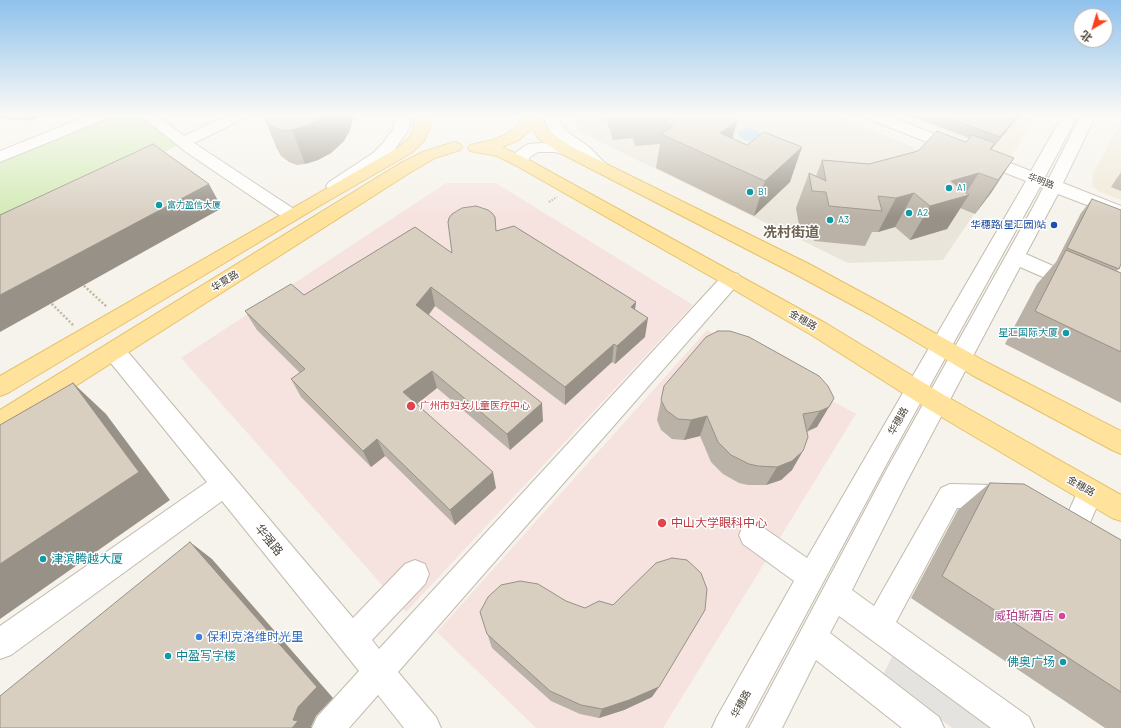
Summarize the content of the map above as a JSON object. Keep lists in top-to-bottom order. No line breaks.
{"streets":{"main road":["华夏路","金穗路"],"street":["华明路","华穗路","华强路"]},"crossings":[["华明路","华穗路"],["华夏路","华强路"],["金穗路","华穗路"]],"districts":["冼村街道"],"places":["A1","B1","富力盈信大厦","A2","A3","华穗路(星汇园)站","星汇国际大厦","广州市妇女儿童医疗中心","中山大学眼科中心","津滨腾越大厦","威珀斯酒店","保利克洛维时光里","中盈写字楼","佛奥广场"],"north":"bottom left"}
